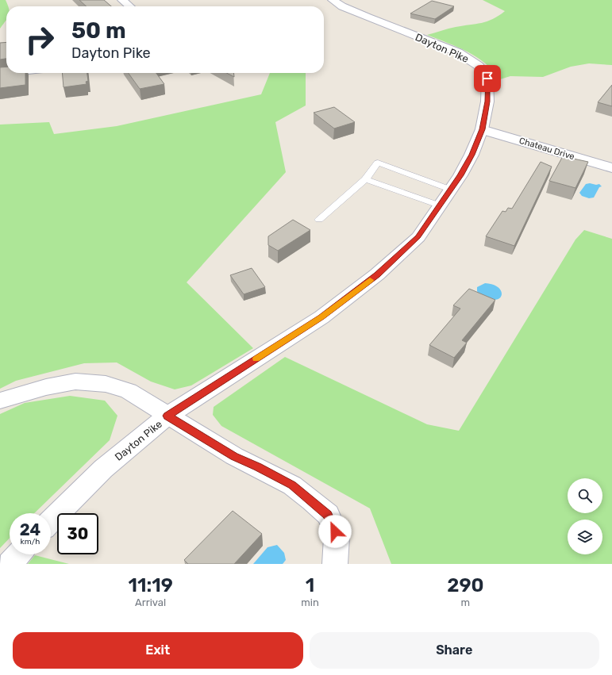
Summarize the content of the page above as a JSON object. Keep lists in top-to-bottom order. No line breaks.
{"streets":{"street":["Dayton Pike","Chateau Drive"]},"crossings":[["Dayton Pike","Chateau Drive"]],"page":{"turn":["50 m","Dayton Pike"],"speed":"24 km/h","limit":"30","eta":["11:19","Arrival","1","min","290","m"],"buttons":["Exit","Share"]}}
